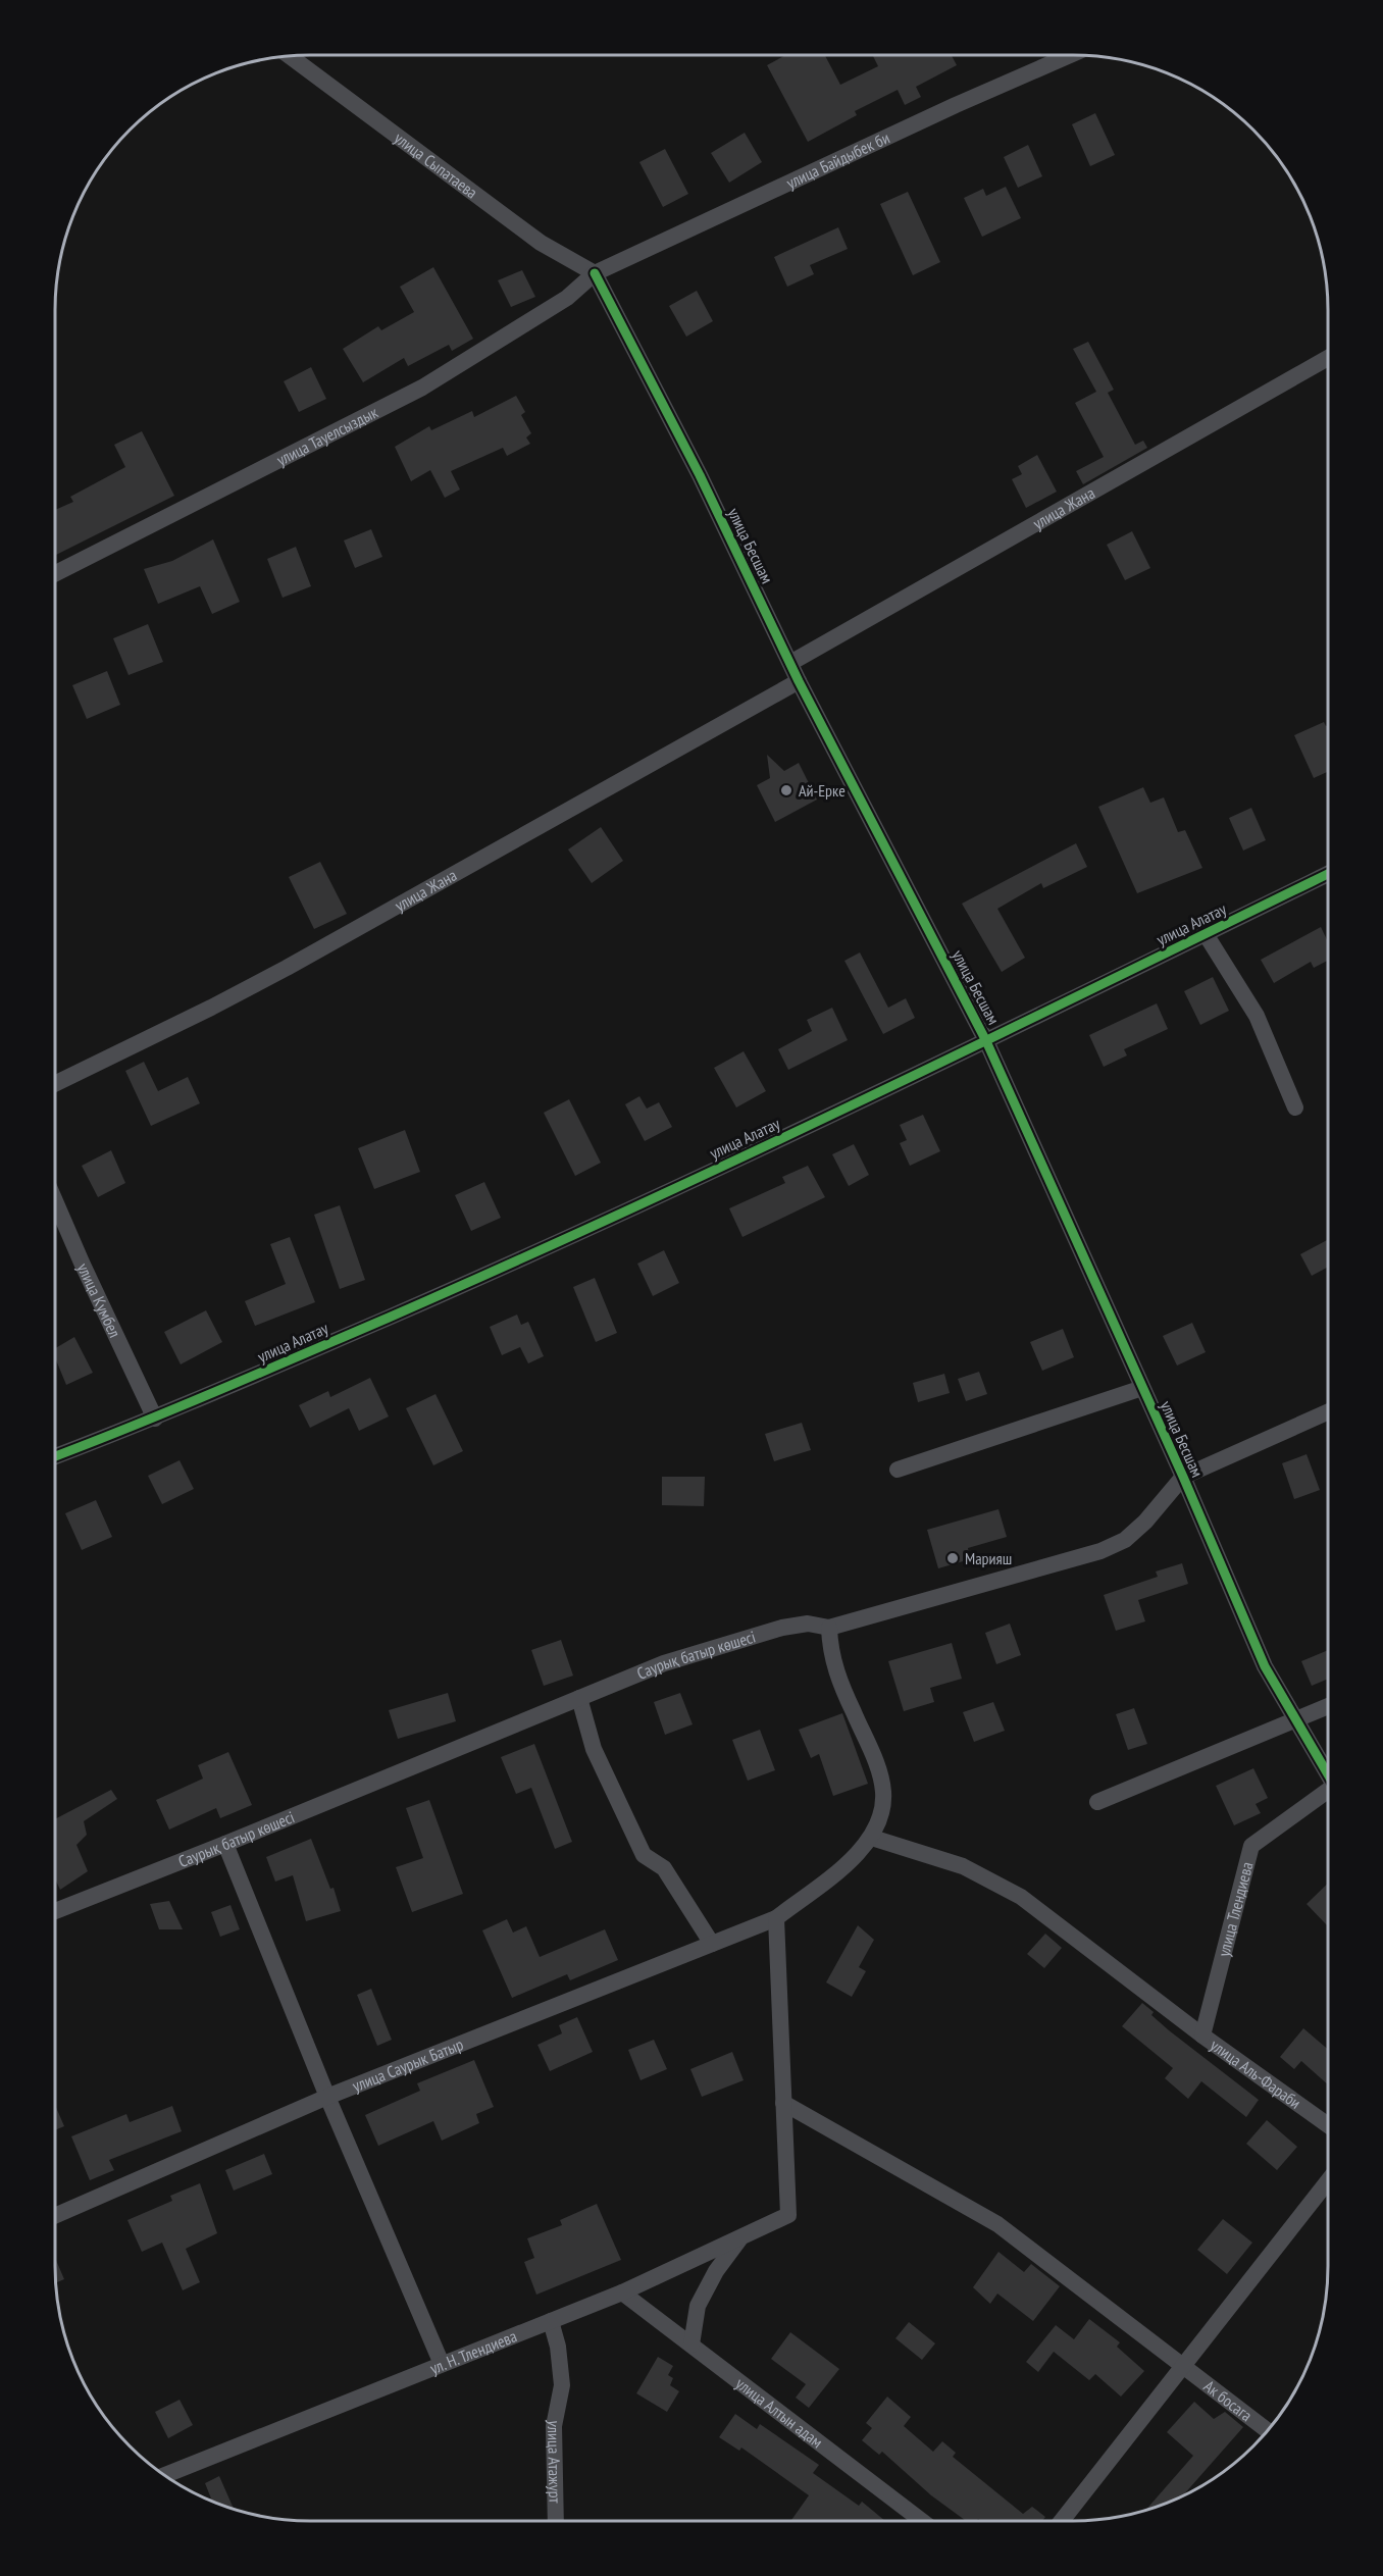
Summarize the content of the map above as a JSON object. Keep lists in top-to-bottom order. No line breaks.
{"streets":{"street":["улица Байдыбек би","улица Сыпатаева","улица Тауелсыздык","улица Жана","улица Бесшам","улица Алатау","улица Кумбел","Саурық батыр көшесі","улица Тлендиева","улица Саурык Батыр","улица Аль-Фараби","ул. Н. Тлендиева","Ак босага","улица Алтын адам","улица Атажурт"]},"crossings":[["улица Байдыбек би","улица Сыпатаева"],["улица Байдыбек би","улица Тауелсыздык"],["улица Байдыбек би","улица Бесшам"],["улица Сыпатаева","улица Тауелсыздык"],["улица Сыпатаева","улица Бесшам"],["улица Тауелсыздык","улица Бесшам"],["улица Жана","улица Бесшам"],["улица Бесшам","улица Алатау"],["улица Бесшам","Саурық батыр көшесі"],["улица Алатау","улица Кумбел"],["улица Тлендиева","улица Аль-Фараби"],["улица Саурык Батыр","улица Аль-Фараби"],["ул. Н. Тлендиева","Ак босага"],["ул. Н. Тлендиева","улица Алтын адам"],["ул. Н. Тлендиева","улица Атажурт"]],"places":["Ай-Ерке","Марияш"]}
